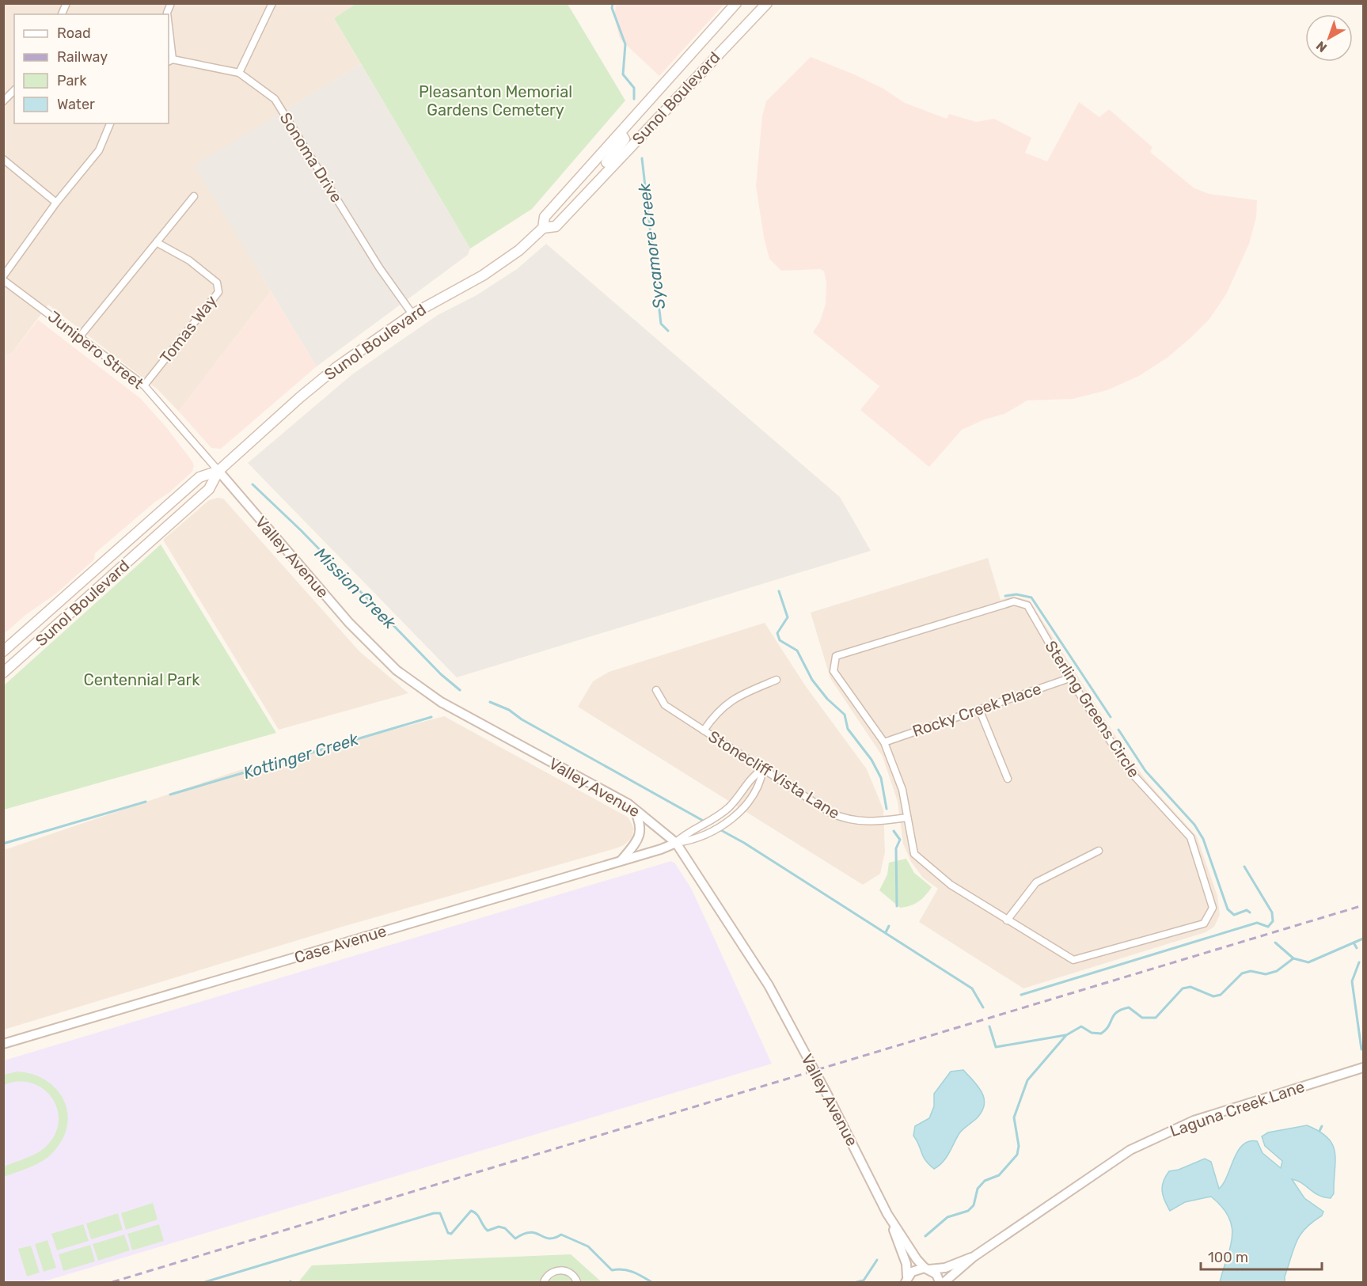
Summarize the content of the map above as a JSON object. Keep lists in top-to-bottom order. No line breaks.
{"streets":{"main road":["Sunol Boulevard"],"street":["Sonoma Drive","Tomas Way","Junipero Street","Valley Avenue","Sterling Greens Circle","Rocky Creek Place","Stonecliff Vista Lane","Case Avenue","Laguna Creek Lane"]},"crossings":[["Sunol Boulevard","Sonoma Drive"],["Sunol Boulevard","Junipero Street"],["Sunol Boulevard","Valley Avenue"],["Tomas Way","Junipero Street"],["Junipero Street","Valley Avenue"],["Valley Avenue","Case Avenue"],["Valley Avenue","Laguna Creek Lane"],["Sterling Greens Circle","Rocky Creek Place"],["Sterling Greens Circle","Stonecliff Vista Lane"],["Stonecliff Vista Lane","Case Avenue"]],"water":["Sycamore Creek","Mission Creek","Kottinger Creek"],"parks":["Pleasanton Memorial Gardens Cemetery","Centennial Park"],"legend":["Road","Railway","Park","Water"],"scale_bar":"100 m","north":"bottom left"}
